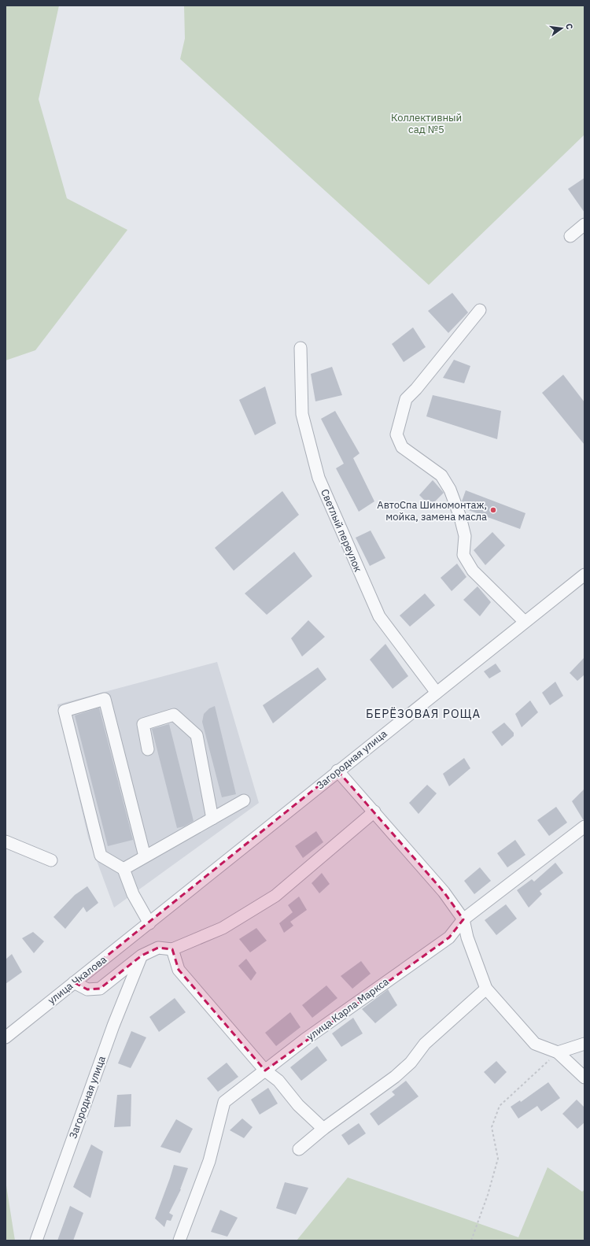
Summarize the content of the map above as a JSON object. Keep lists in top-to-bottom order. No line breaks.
{"streets":{"street":["Светлый переулок","Загородная улица","улица Чкалова","улица Карла Маркса"]},"crossings":[["Светлый переулок","Загородная улица"],["Загородная улица","улица Чкалова"]],"districts":["БЕРЁЗОВАЯ РОЩА"],"parks":["Коллективный сад №5"],"places":["АвтоСпа Шиномонтаж, мойка, замена масла"],"north":"right"}
